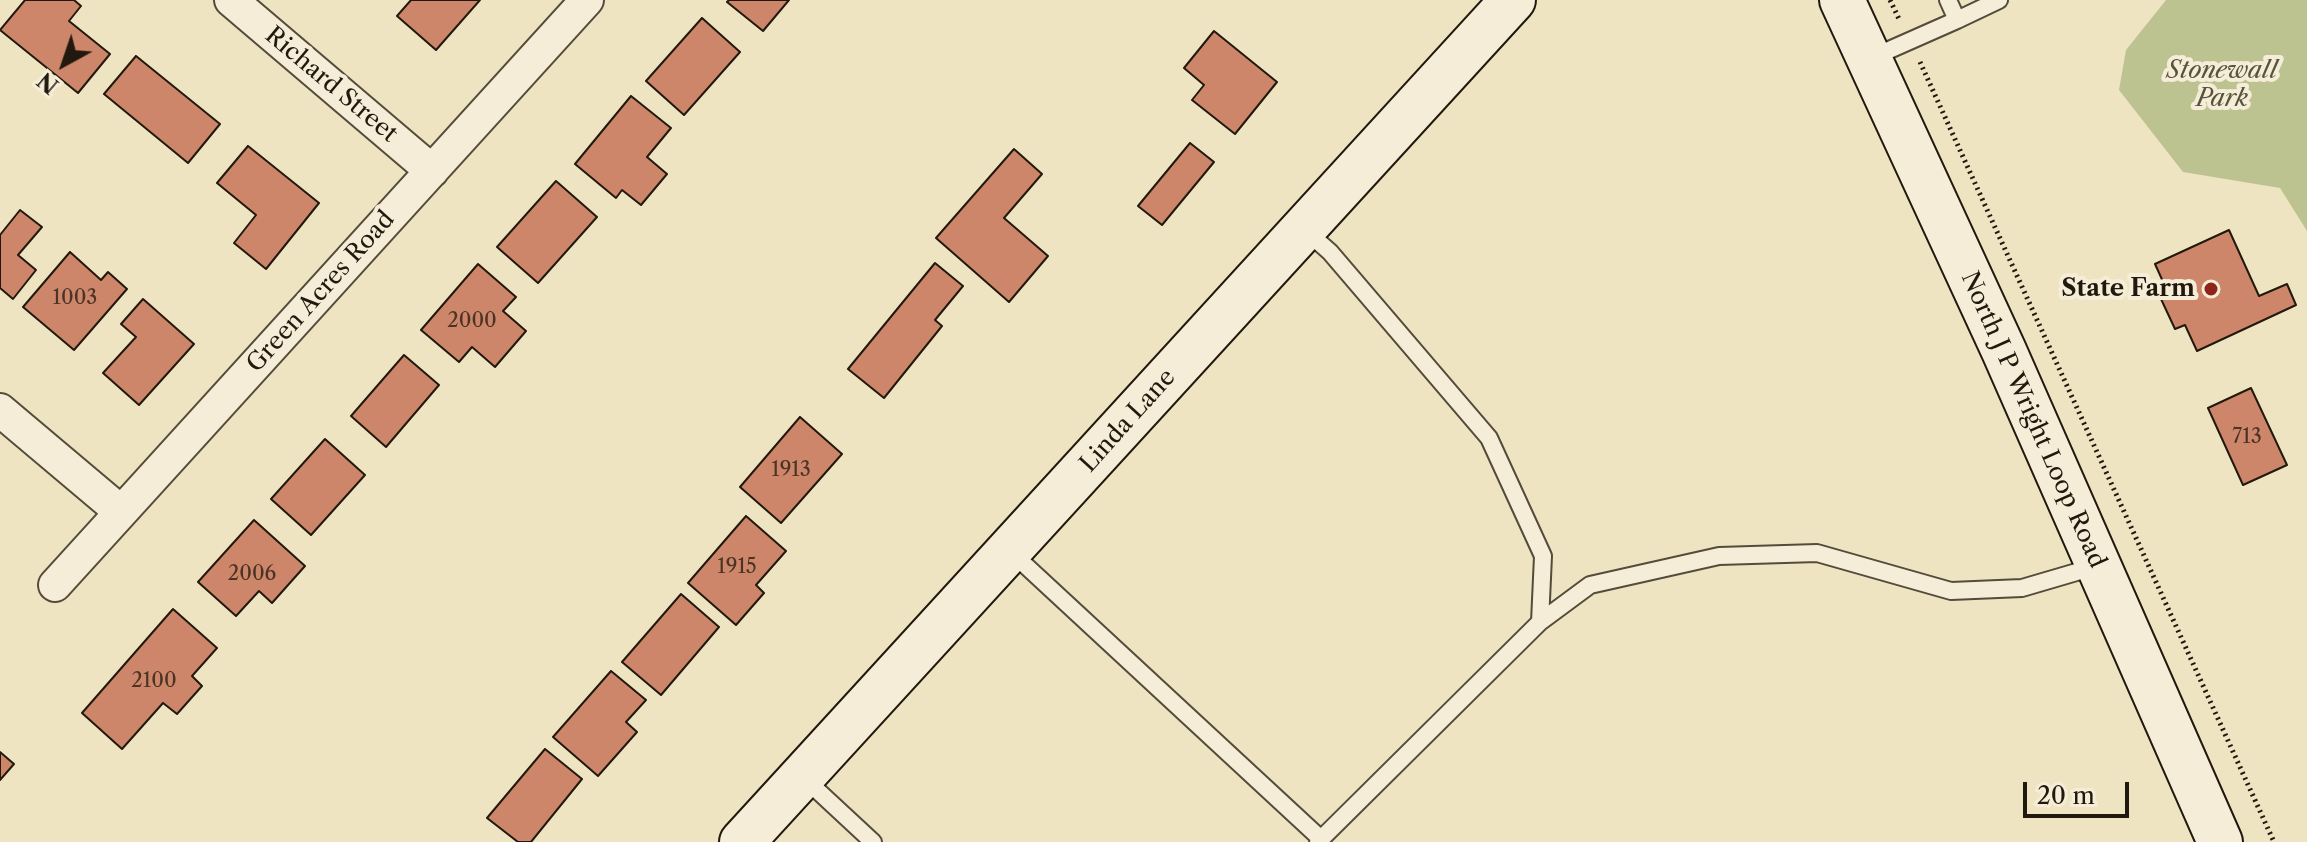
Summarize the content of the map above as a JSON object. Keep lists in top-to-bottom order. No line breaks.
{"streets":{"street":["Richard Street","Green Acres Road","North J P Wright Loop Road","Linda Lane"]},"crossings":[["Richard Street","Green Acres Road"]],"parks":["Stonewall Park"],"places":["State Farm"],"house_numbers":["1003","2000","713","1913","1915","2006","2100"],"scale_bar":"20 m","north":"bottom left"}
